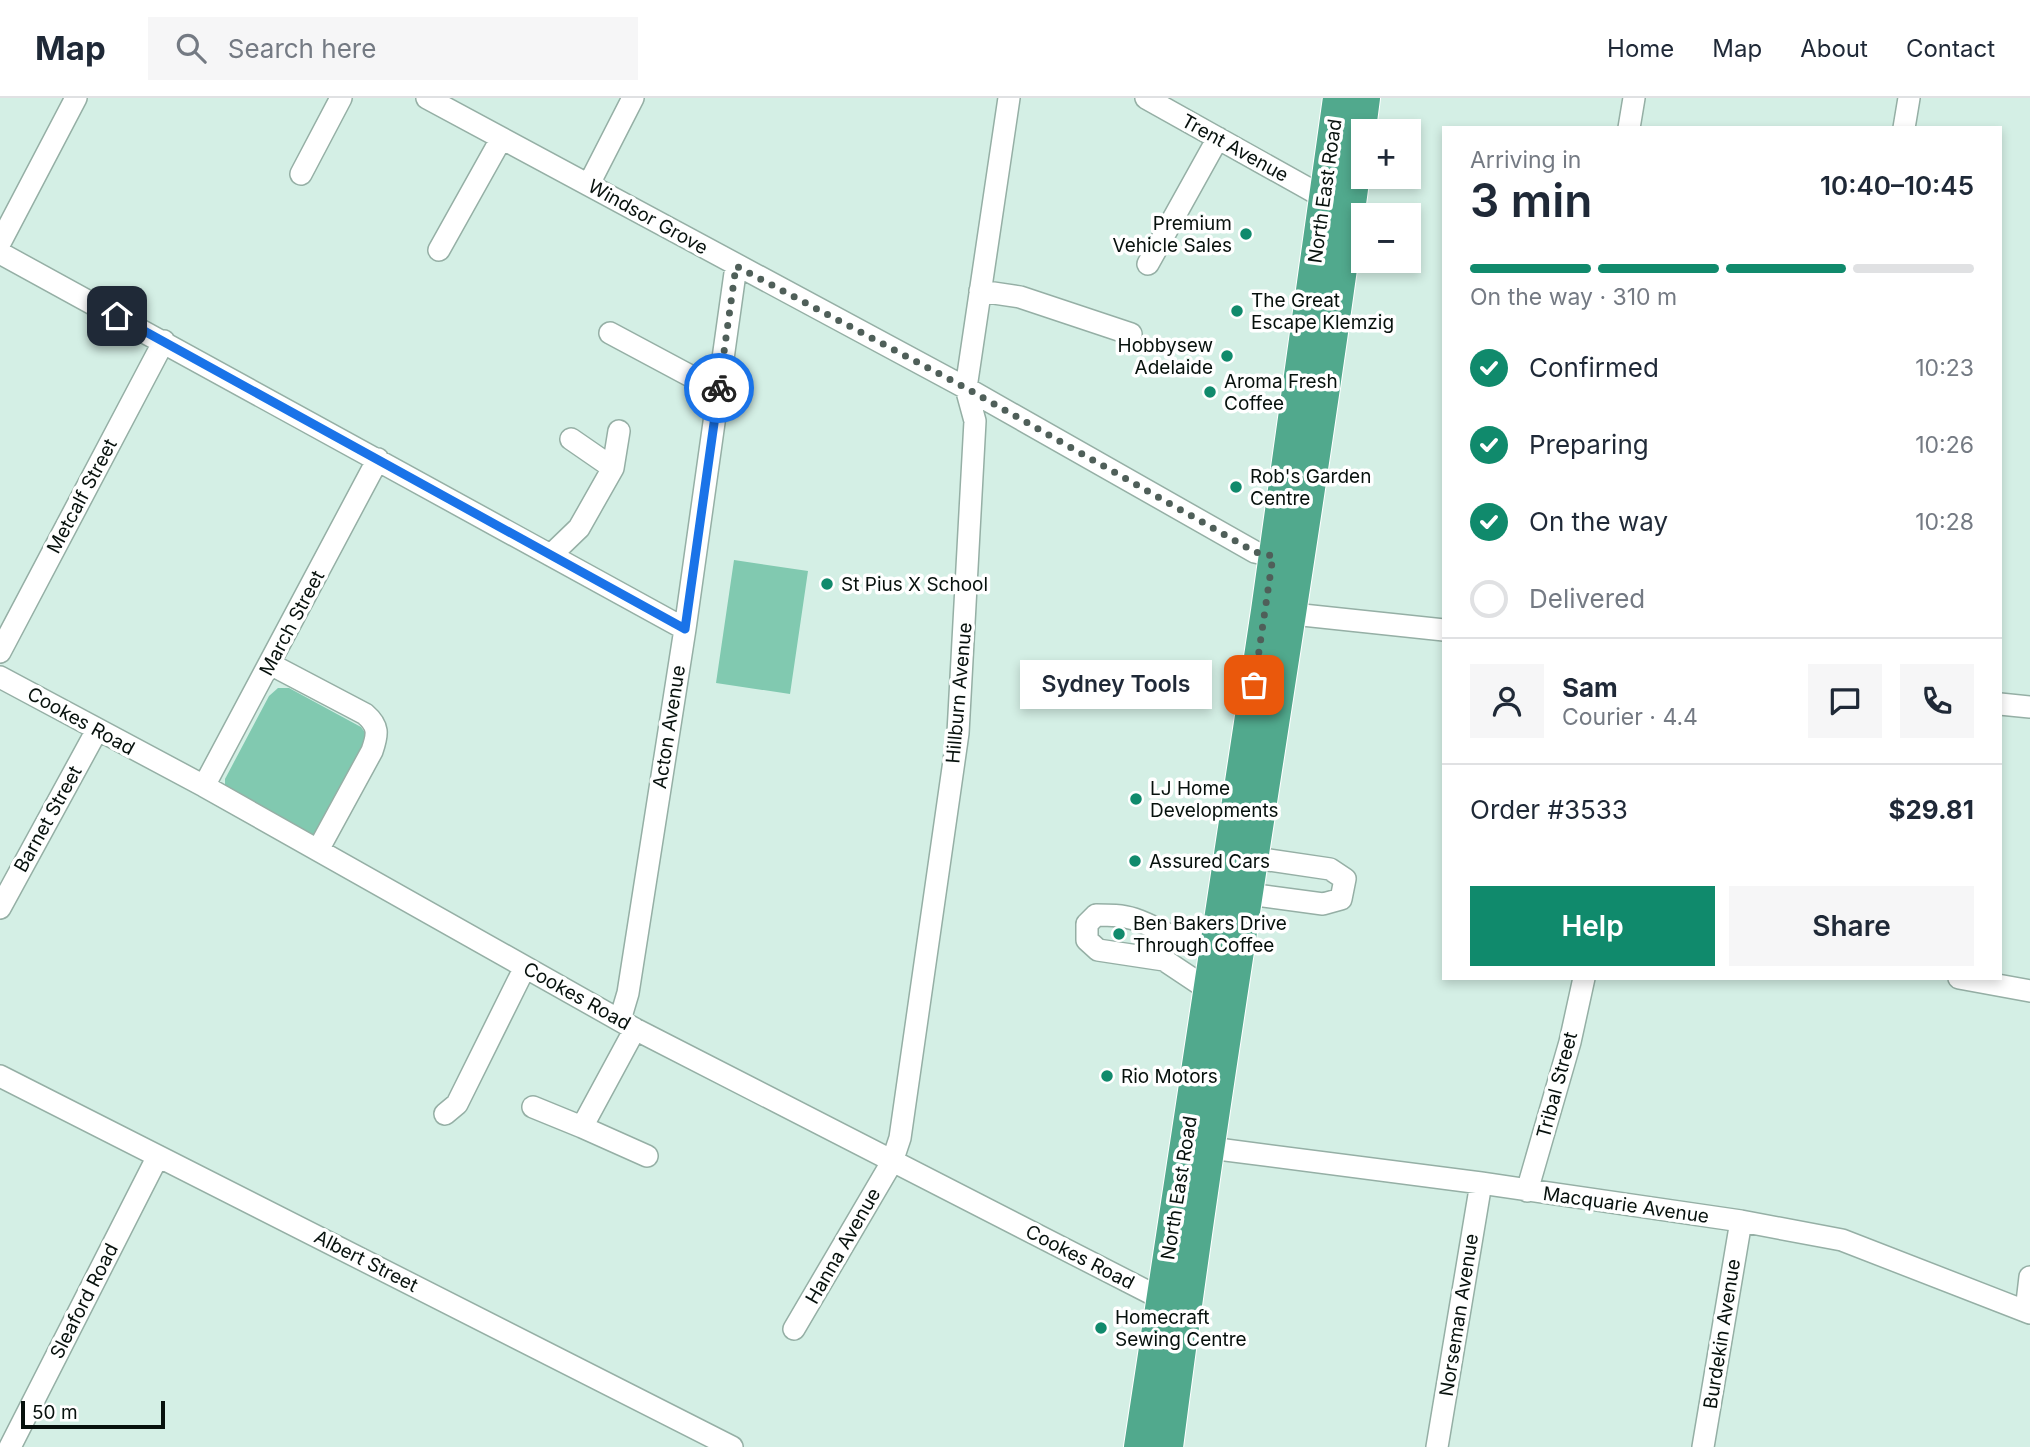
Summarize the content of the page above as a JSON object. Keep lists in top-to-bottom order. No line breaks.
{"streets":{"highway":["North East Road"],"street":["Trent Avenue","Windsor Grove","Metcalf Street","March Street","Hillburn Avenue","Cookes Road","Acton Avenue","Barnet Street","Tribal Street","Macquarie Avenue","Hanna Avenue","Albert Street","Sleaford Road","Norseman Avenue","Burdekin Avenue"]},"crossings":[["Trent Avenue","North East Road"],["North East Road","Windsor Grove"],["North East Road","Cookes Road"],["North East Road","Macquarie Avenue"],["Windsor Grove","Hillburn Avenue"],["Windsor Grove","Acton Avenue"],["March Street","Cookes Road"],["Hillburn Avenue","Cookes Road"],["Hillburn Avenue","Hanna Avenue"],["Cookes Road","Acton Avenue"],["Cookes Road","Barnet Street"],["Cookes Road","Hanna Avenue"],["Tribal Street","Macquarie Avenue"],["Macquarie Avenue","Norseman Avenue"],["Macquarie Avenue","Burdekin Avenue"],["Albert Street","Sleaford Road"]],"places":["Premium Vehicle Sales","The Great Escape Klemzig","Hobbysew Adelaide","Aroma Fresh Coffee","Rob's Garden Centre","St Pius X School","Sydney Tools","LJ Home Developments","Assured Cars","Ben Bakers Drive Through Coffee","Rio Motors","Homecraft Sewing Centre"],"scale_bar":"50 m","page":{"header":"Map","search":"Search here","nav":["Home","Map","About","Contact"],"map_buttons":["+","−"],"heading":["3 min","Arriving in","10:40–10:45"],"panel":["Sam","Courier · 4.4","Order #3533","$29.81"],"bar":"On the way · 310 m","list":[["Confirmed","10:23"],["Preparing","10:26"],["On the way","10:28"],"Delivered"],"bubble":"Sydney Tools","buttons":["Help","Share"],"scale":"50 m"}}
